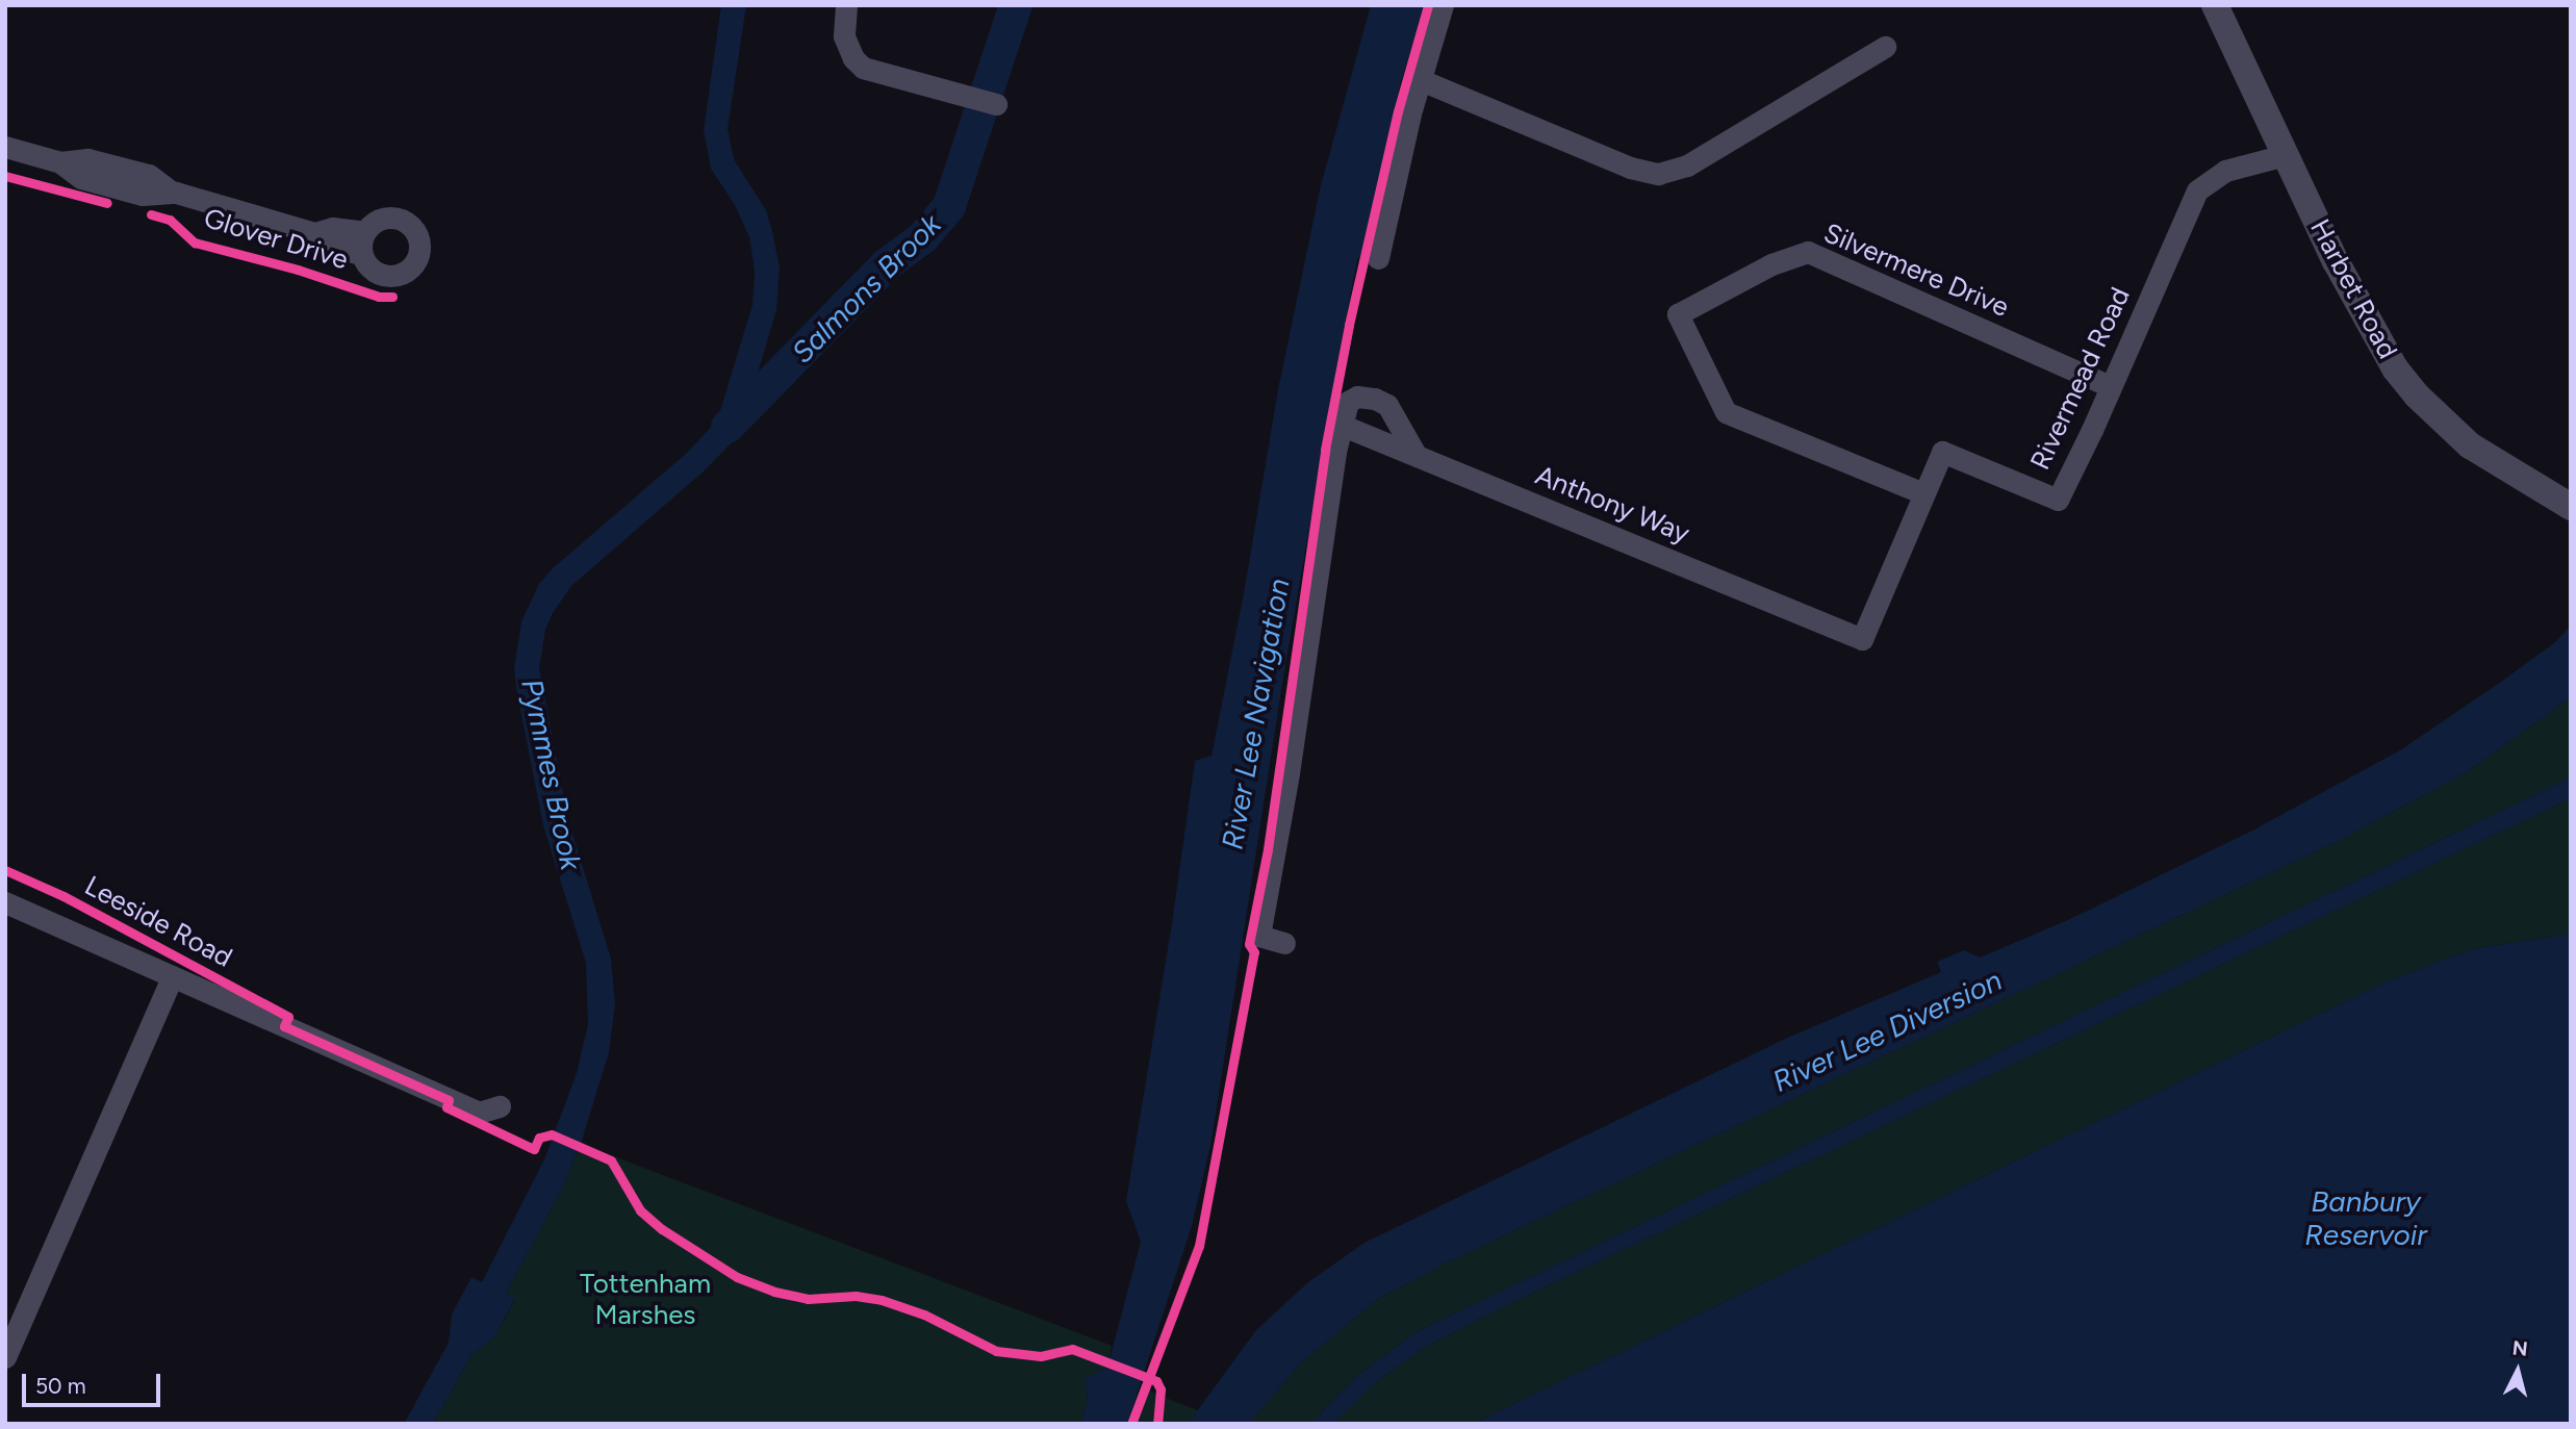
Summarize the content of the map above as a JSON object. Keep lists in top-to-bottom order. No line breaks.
{"streets":{"street":["Glover Drive","Silvermere Drive","Harbet Road","Rivermead Road","Anthony Way","Leeside Road"]},"crossings":[["Silvermere Drive","Rivermead Road"],["Harbet Road","Rivermead Road"],["Rivermead Road","Anthony Way"]],"water":["Salmons Brook","River Lee Navigation","Pymmes Brook","River Lee Diversion","Banbury Reservoir"],"parks":["Tottenham Marshes"],"scale_bar":"50 m","north":"top"}
